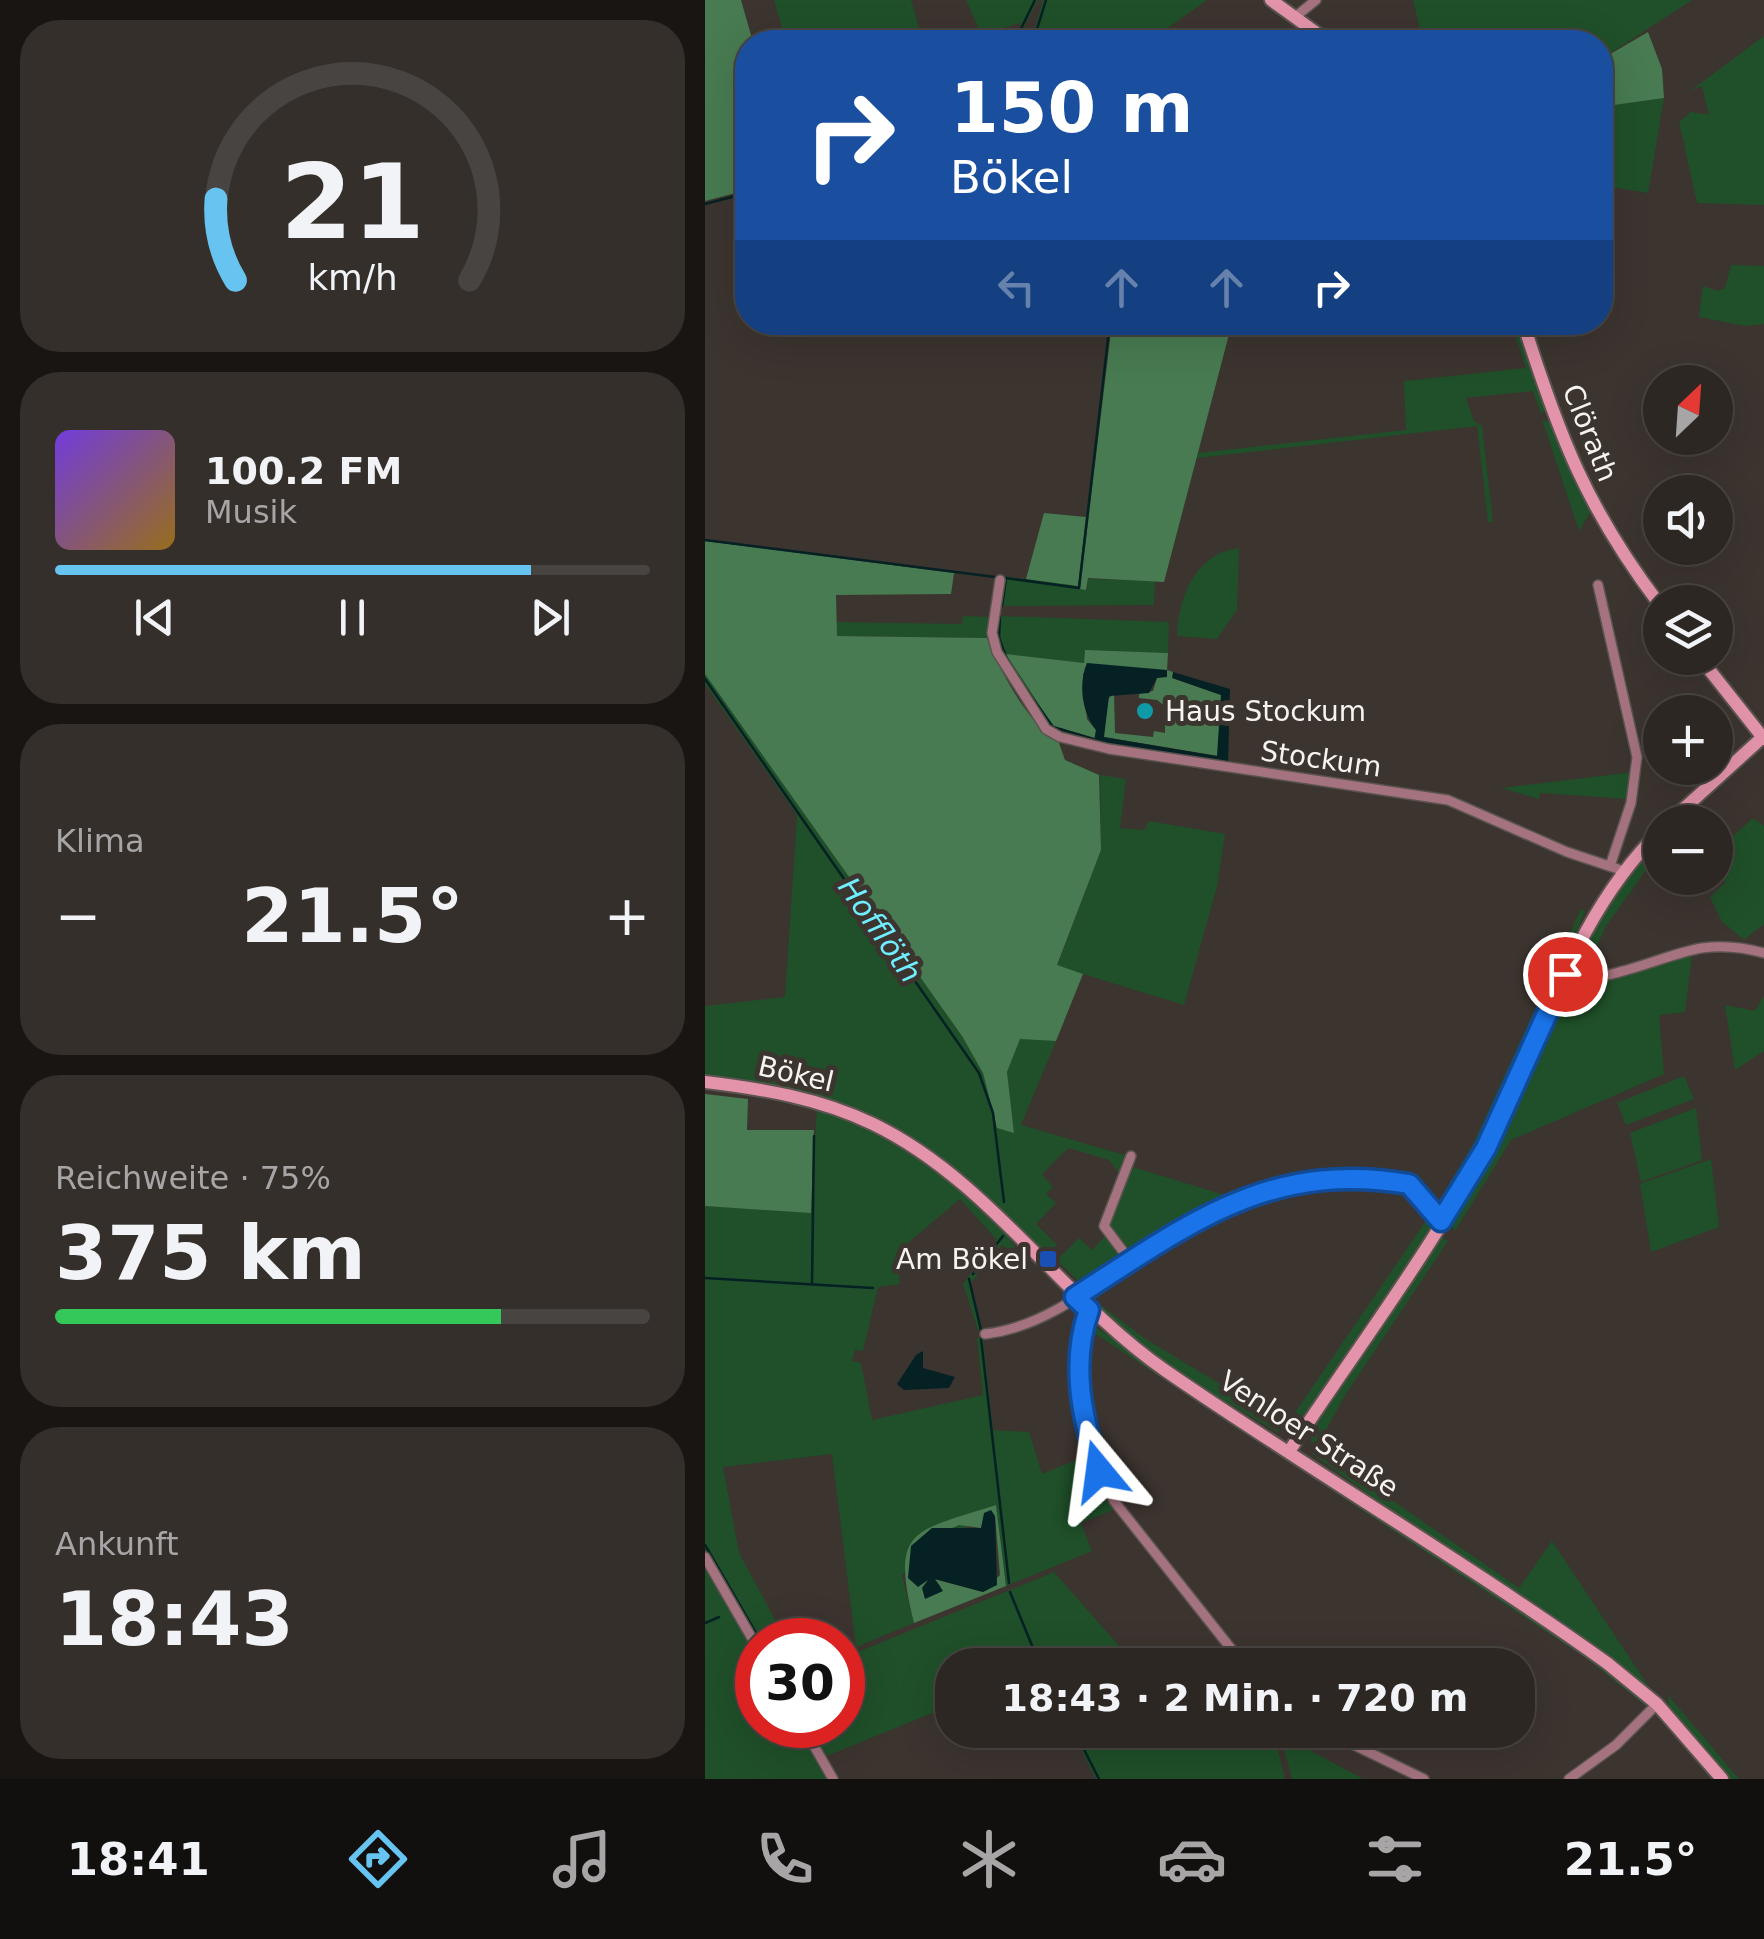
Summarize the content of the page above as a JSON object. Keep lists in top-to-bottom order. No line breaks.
{"streets":{"main road":["Clörath","Bökel","Venloer Straße"],"street":["Stockum"]},"crossings":[["Bökel","Venloer Straße"]],"water":["Hofflöth"],"places":{"other":["Haus Stockum"],"transit":["Am Bökel"]},"north":"top right","page":{"turn":["150 m","Bökel"],"map_buttons":["+","−"],"song":["100.2 FM","Musik"],"tile":["Klima",["Reichweite · 75%","375 km"],["Ankunft","18:43"]],"heat":["−","21.5°","+"],"limit":"30","trip":"18:43 · 2 Min. · 720 m","tabs":["18:41","21.5°"],"gauge":["21","km/h"]}}
